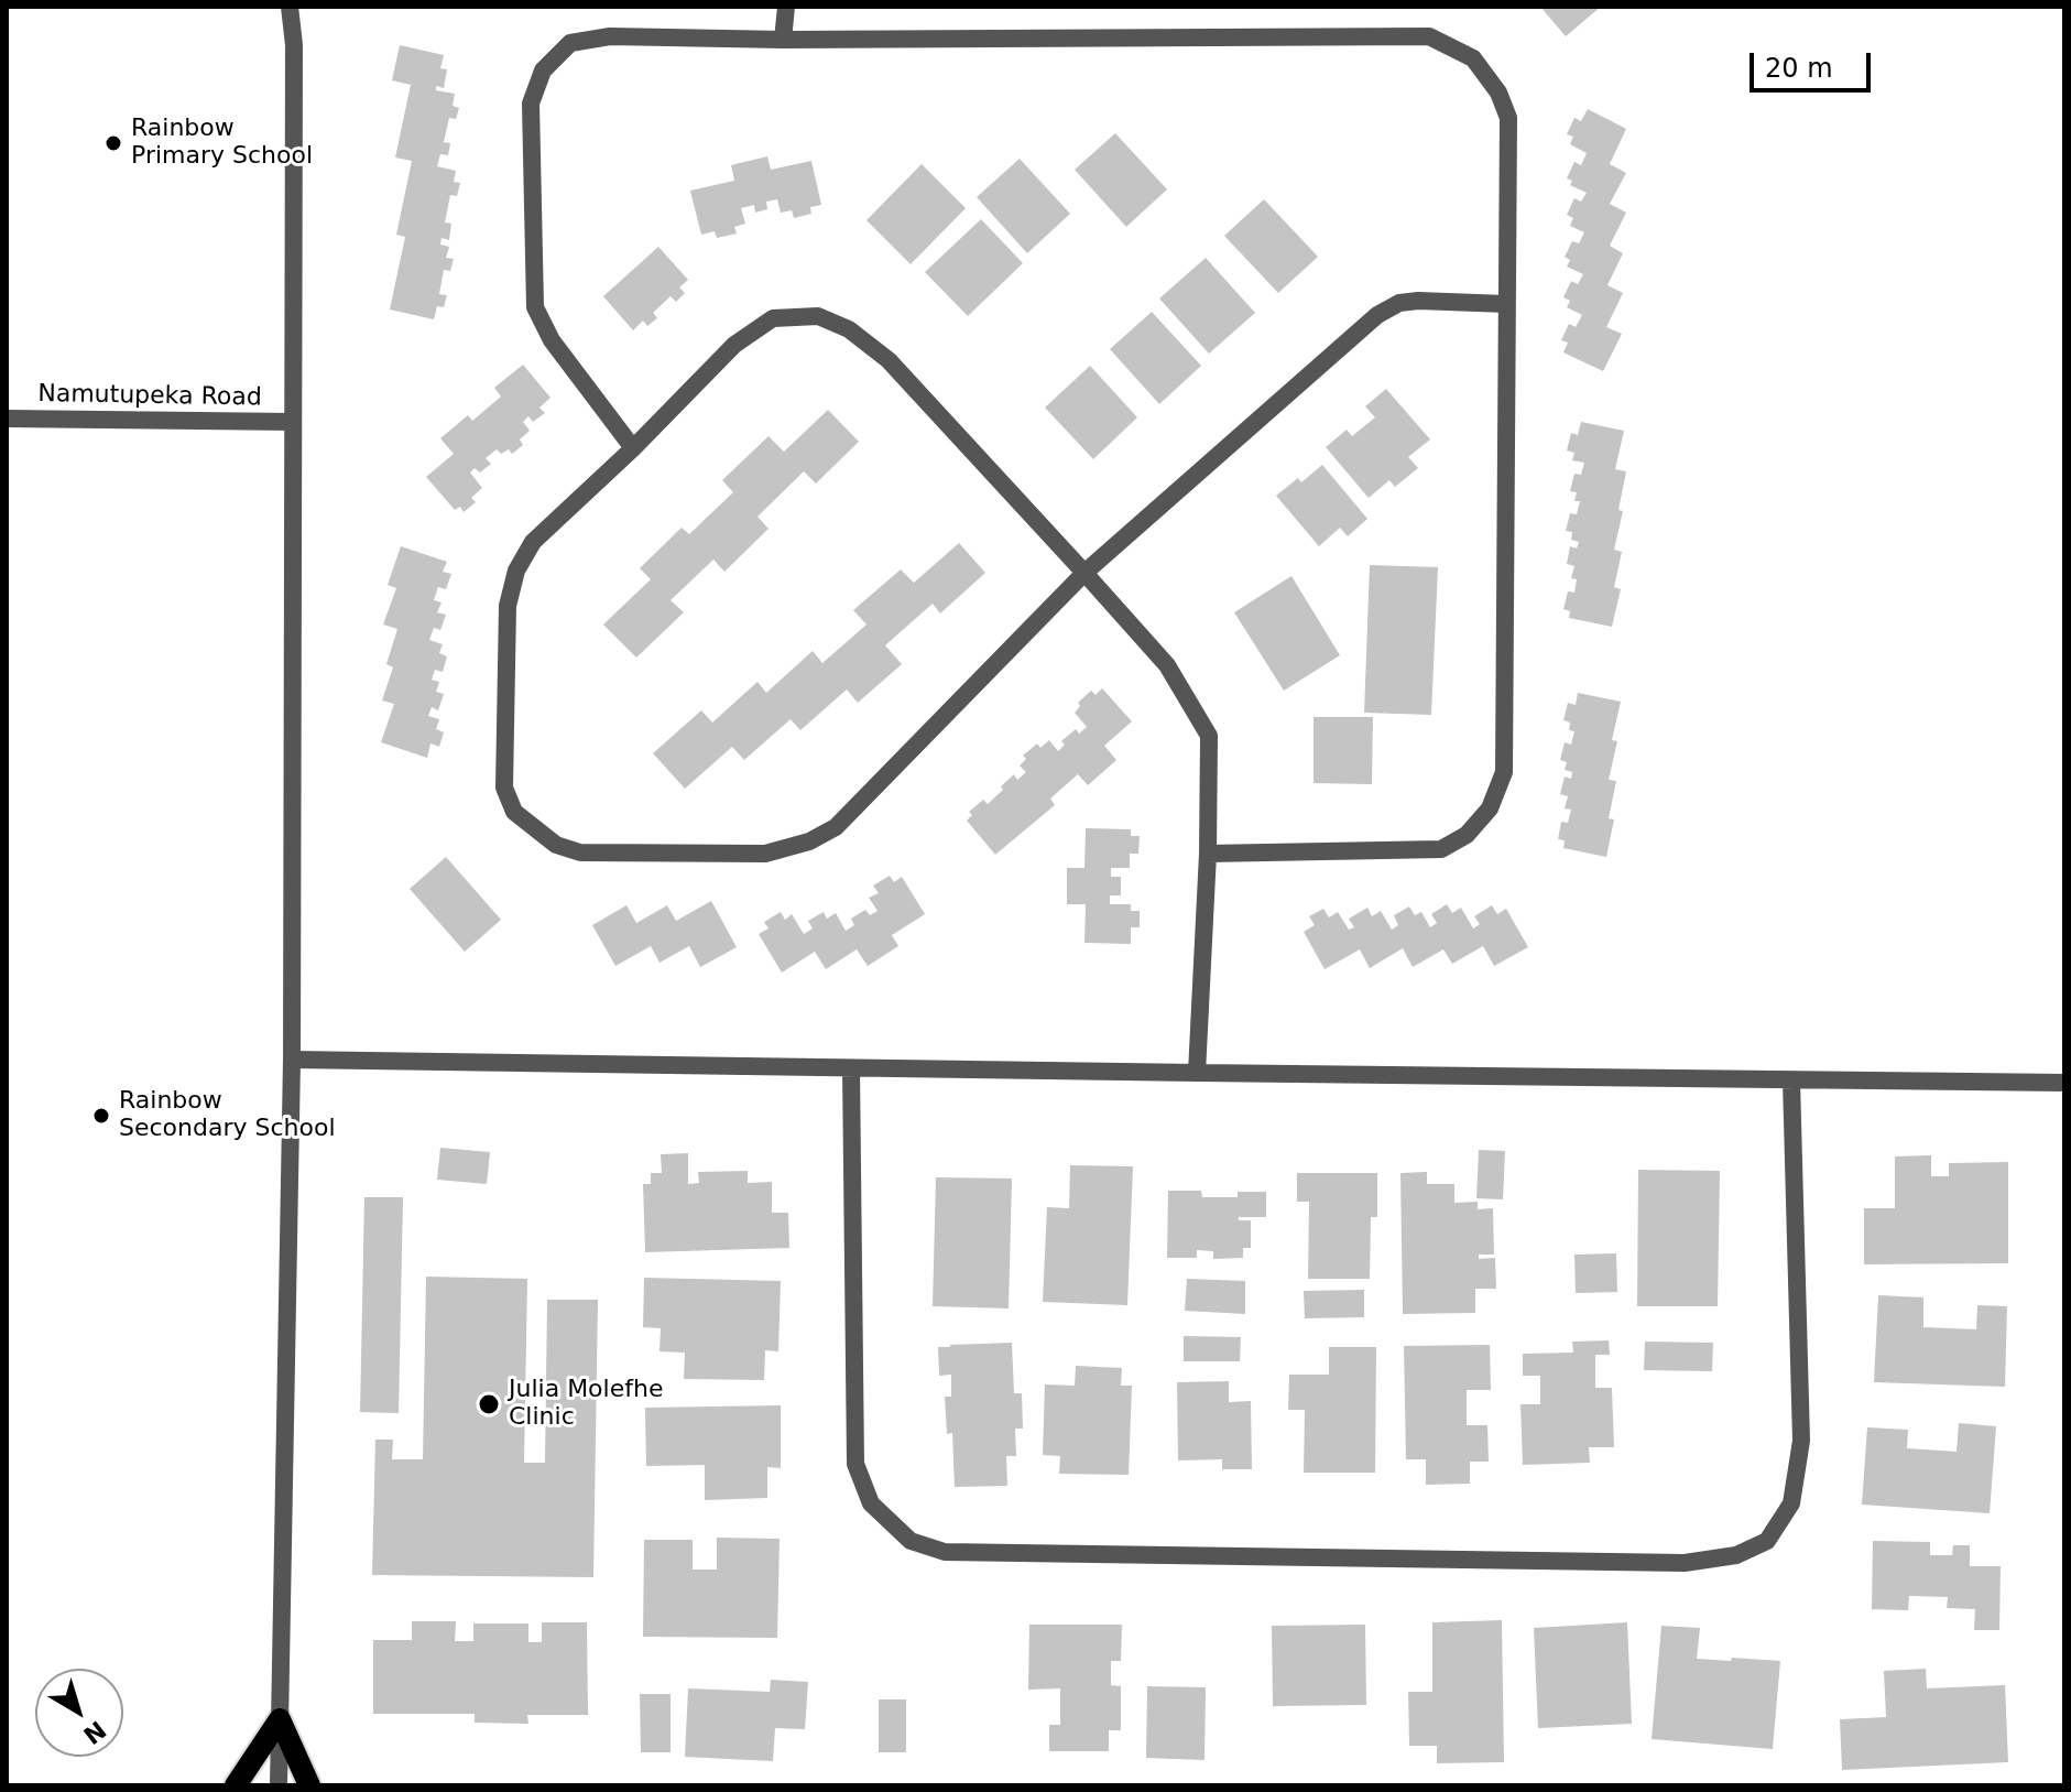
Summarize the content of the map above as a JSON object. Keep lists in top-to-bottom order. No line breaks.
{"streets":{"street":["Namutupeka Road"]},"places":["Rainbow Primary School","Rainbow Secondary School","Julia Molefhe Clinic"],"scale_bar":"20 m","north":"bottom right"}
